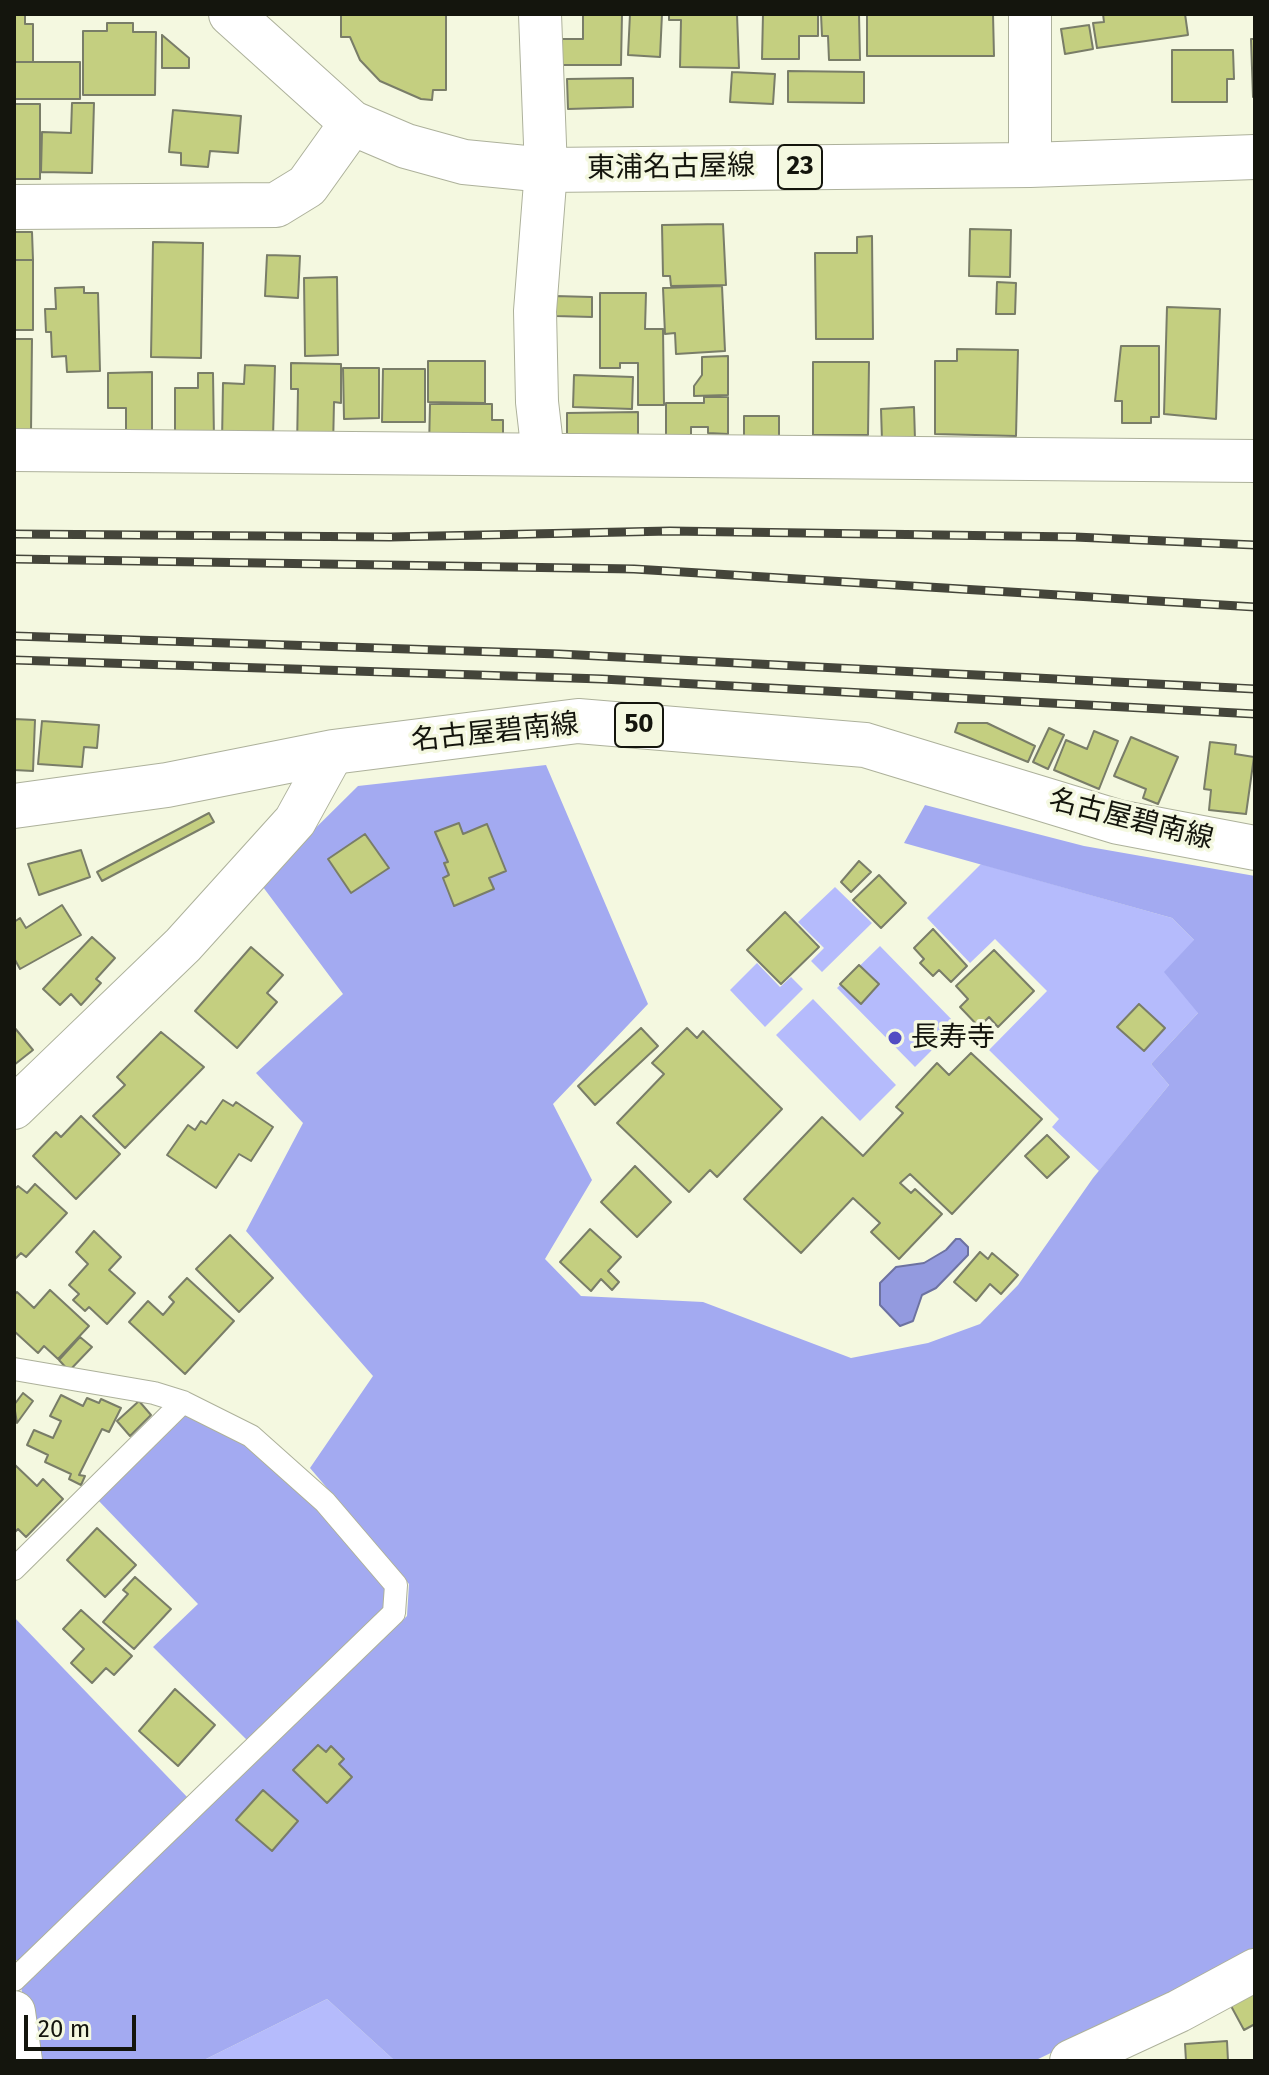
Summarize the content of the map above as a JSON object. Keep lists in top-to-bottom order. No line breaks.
{"streets":{"main road":["23","東浦名古屋線","50","名古屋碧南線"]},"places":["長寿寺"],"scale_bar":"20 m"}
